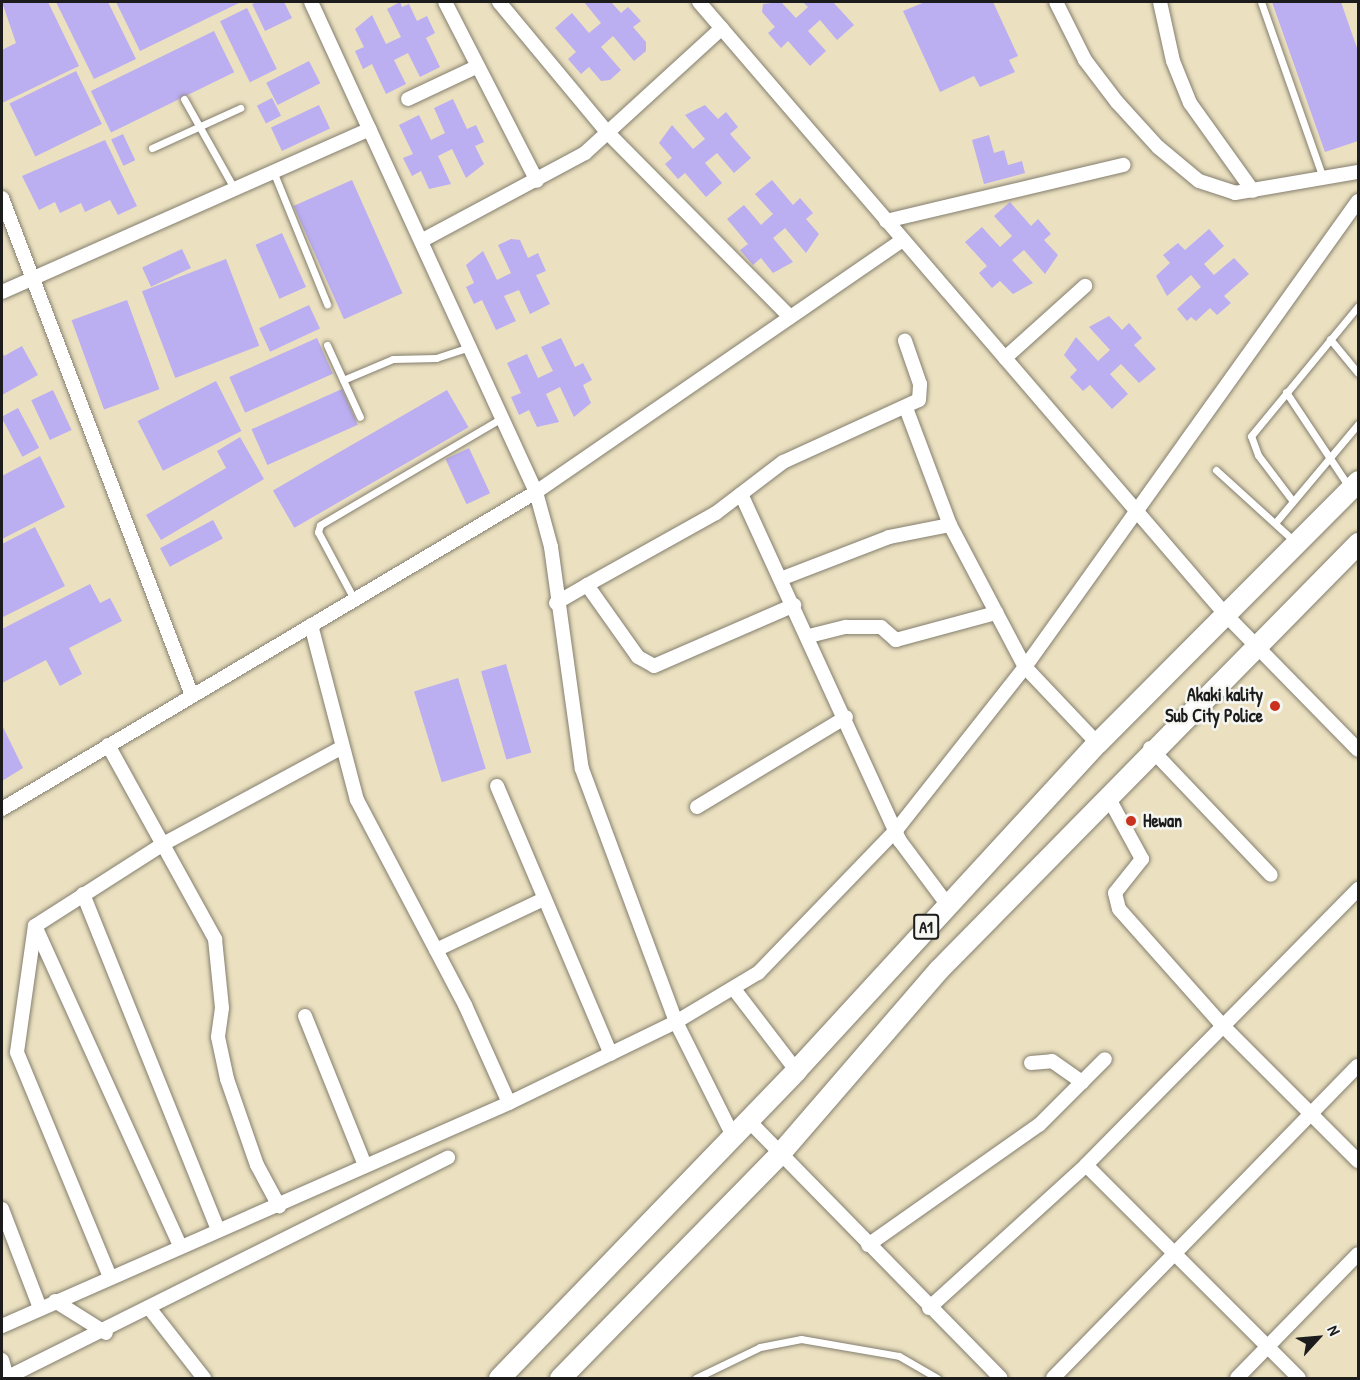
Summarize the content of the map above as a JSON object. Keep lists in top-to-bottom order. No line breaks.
{"streets":{"main road":["A1"]},"places":["Akaki kality Sub City Police","Hewan"],"north":"top right"}
